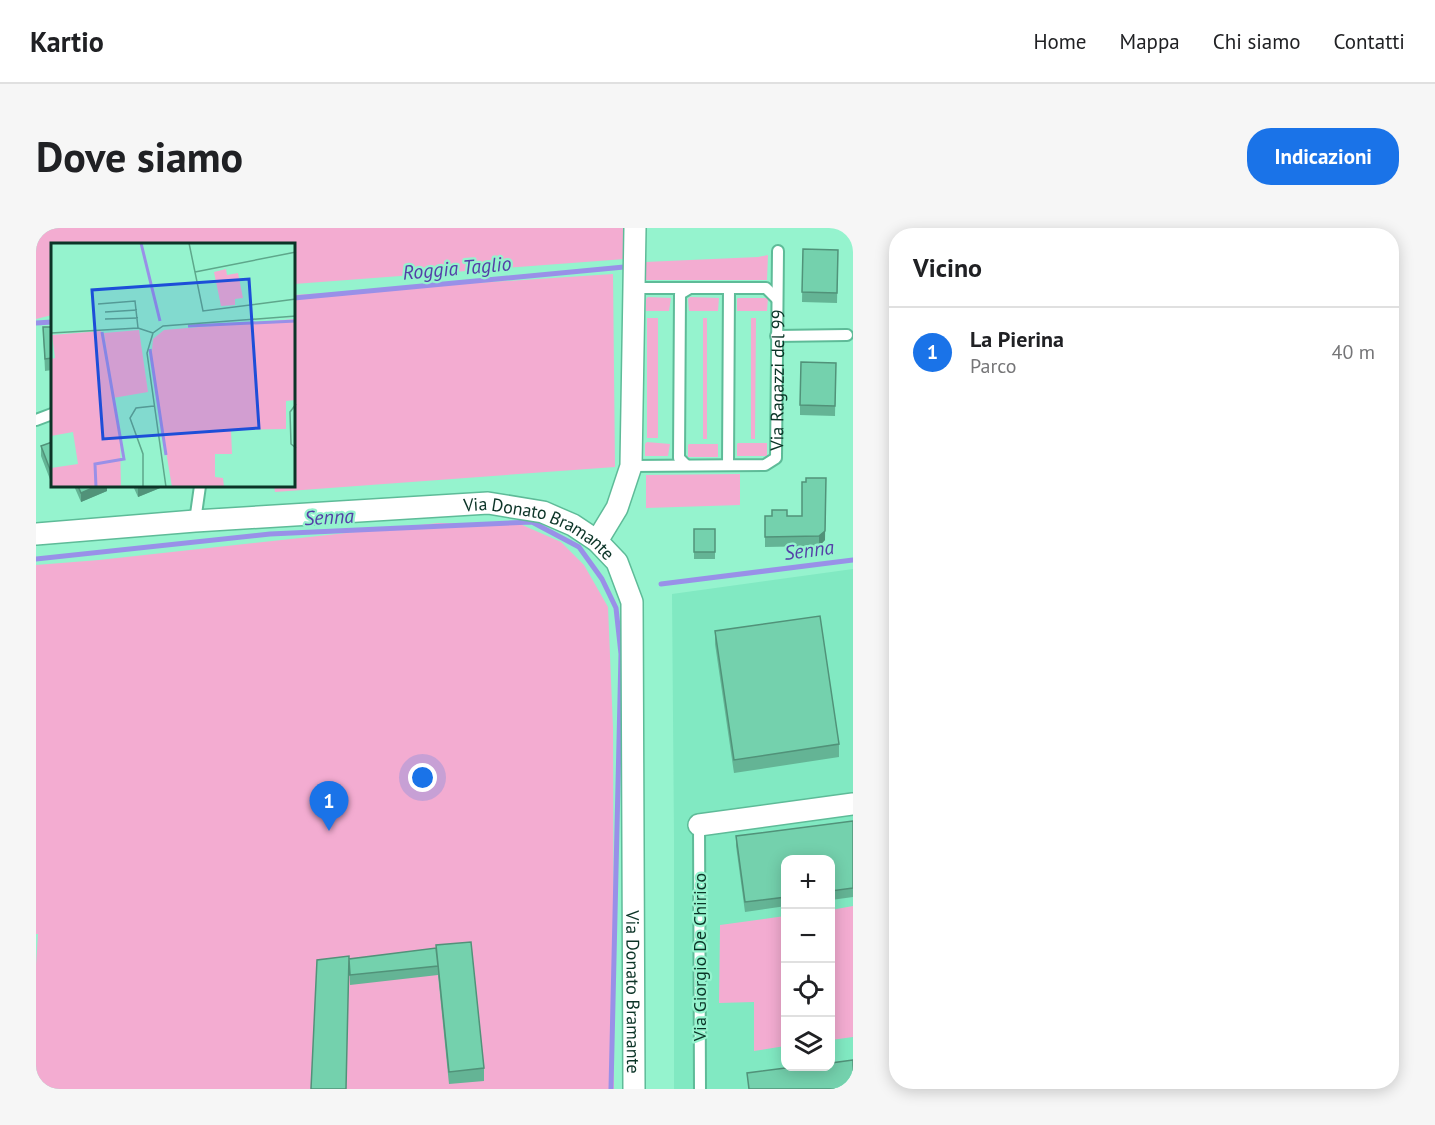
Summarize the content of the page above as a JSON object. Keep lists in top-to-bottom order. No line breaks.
{"streets":{"street":["Via Donato Bramante"],"lane":["Via Ragazzi del 99","Via Giorgio De Chirico"]},"water":["Roggia Taglio","Senna"],"page":{"header":"Kartio","nav":["Home","Mappa","Chi siamo","Contatti"],"buttons":"Indicazioni","title":"Dove siamo","heading":"Vicino","list":[{"mark":"1","name":"La Pierina","note":"Parco","value":"40 m"}],"pins":"1","map_buttons":["+","−"]}}
